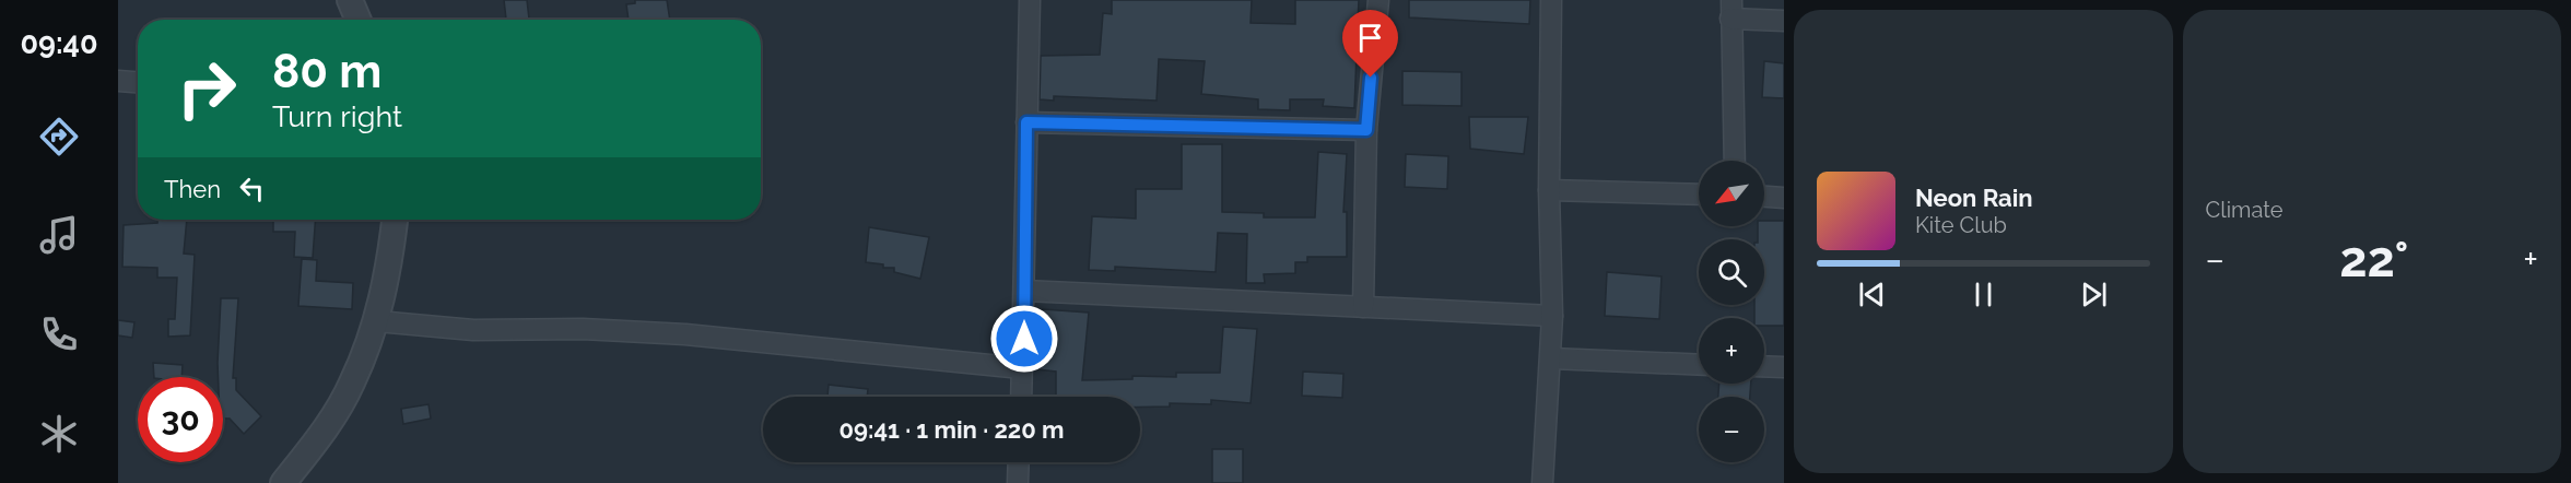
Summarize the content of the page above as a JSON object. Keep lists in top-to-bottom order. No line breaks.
{"north":"bottom left","page":{"tabs":"09:40","tile":"Climate","turn":["80 m","Turn right"],"then":"Then","map_buttons":["+","−"],"song":["Neon Rain","Kite Club"],"heat":["−","22°","+"],"limit":"30","trip":"09:41 · 1 min · 220 m"}}
